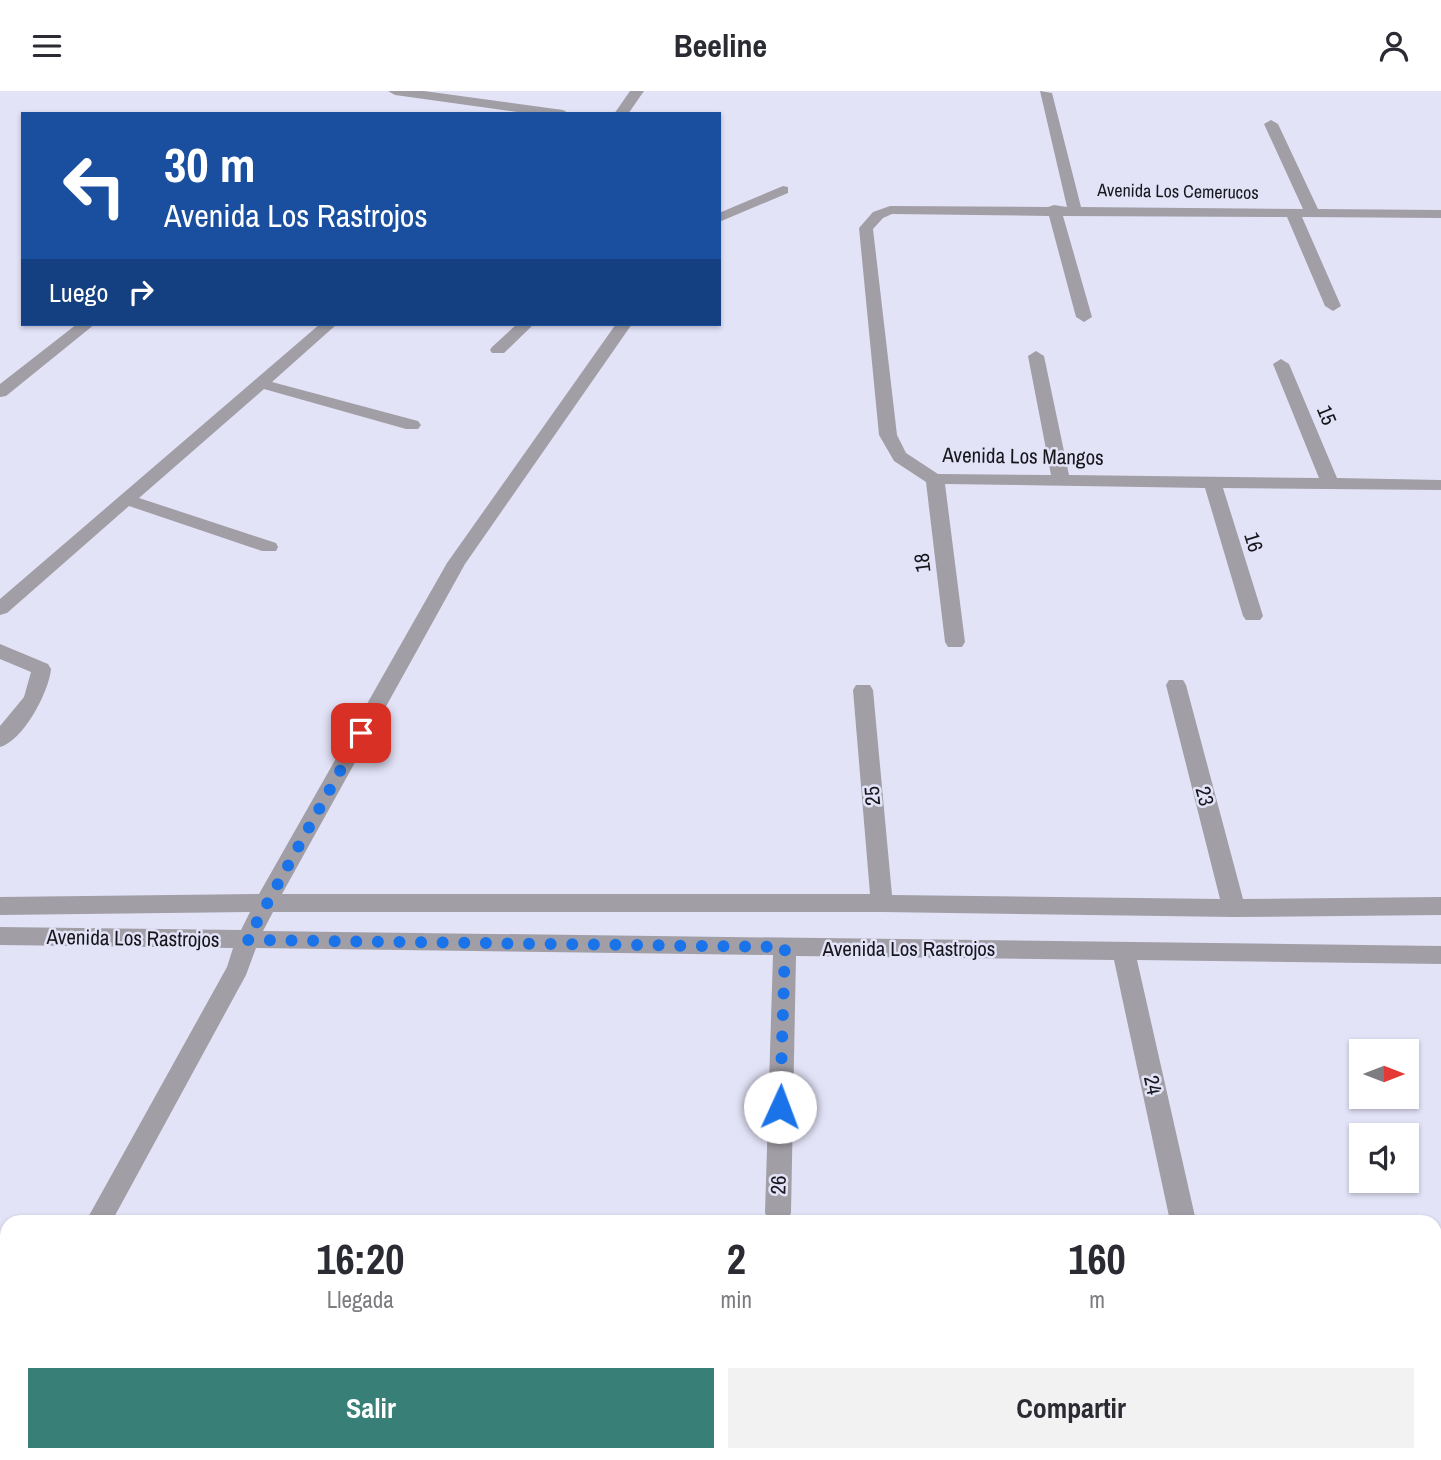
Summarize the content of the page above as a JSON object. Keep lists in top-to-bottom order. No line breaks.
{"streets":{"street":["Avenida Los Cemerucos","15","Avenida Los Mangos","16","18","25","23","Avenida Los Rastrojos","24","26"]},"crossings":[["Avenida Los Cemerucos","Avenida Los Mangos"],["15","Avenida Los Mangos"],["Avenida Los Mangos","16"],["Avenida Los Mangos","18"],["25","Avenida Los Rastrojos"],["23","Avenida Los Rastrojos"],["Avenida Los Rastrojos","24"],["Avenida Los Rastrojos","26"]],"north":"right","page":{"header":"Beeline","turn":["30 m","Avenida Los Rastrojos"],"then":"Luego","eta":["16:20","Llegada","2","min","160","m"],"buttons":["Salir","Compartir"]}}
